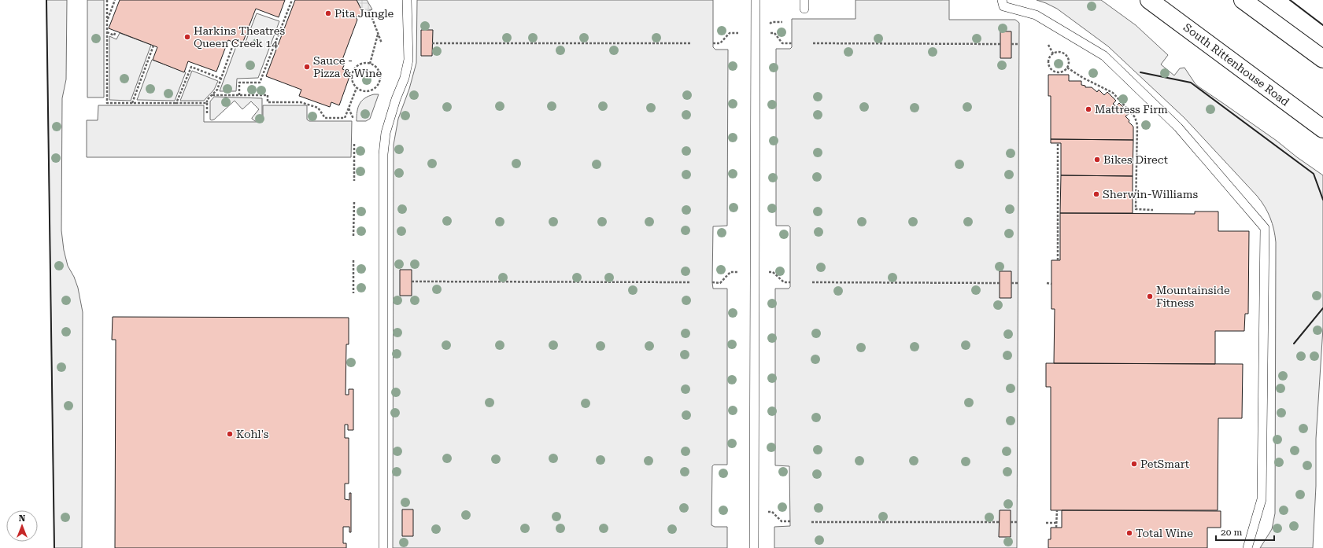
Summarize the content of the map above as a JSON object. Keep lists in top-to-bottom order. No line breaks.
{"streets":{"main road":["South Rittenhouse Road"]},"places":["Pita Jungle","Harkins Theatres Queen Creek 14","Sauce - Pizza & Wine","Mattress Firm","Bikes Direct","Sherwin-Williams","Mountainside Fitness","Kohl's","PetSmart","Total Wine"],"scale_bar":"20 m","north":"top"}
